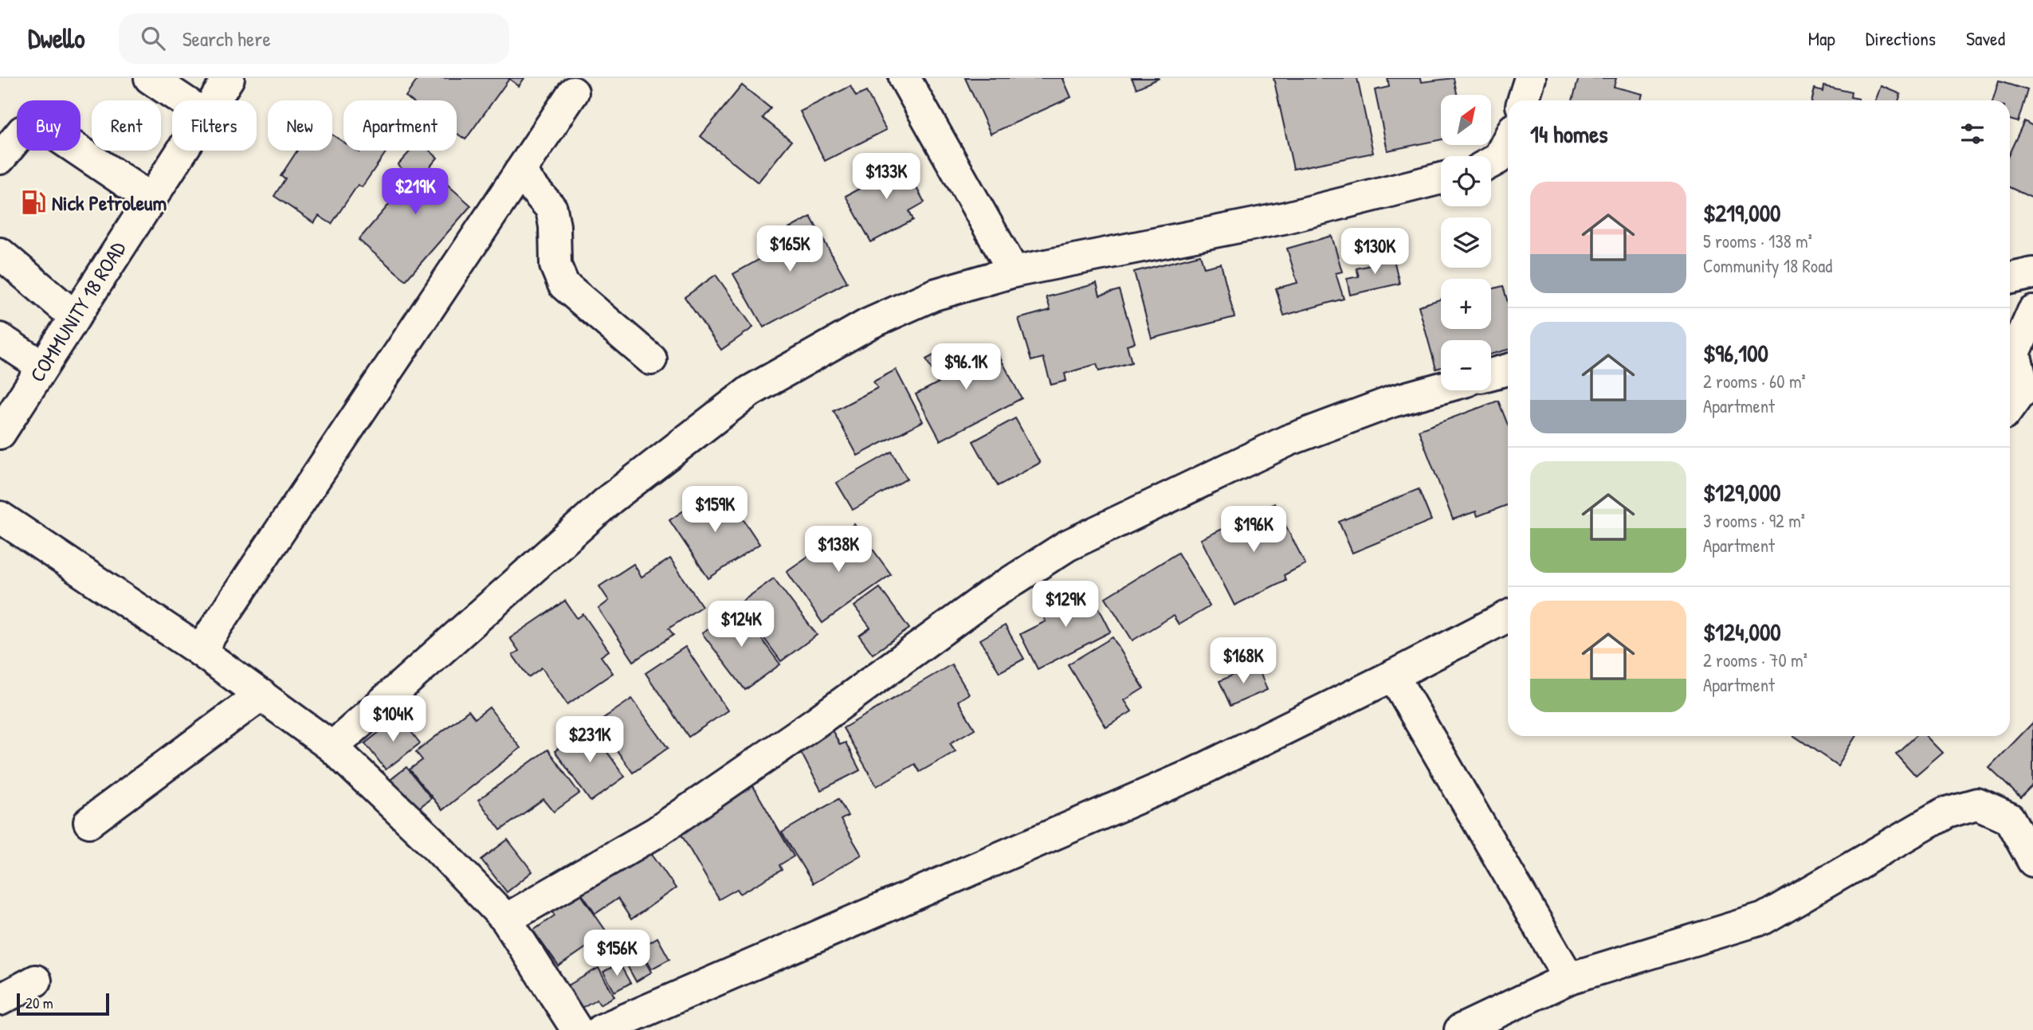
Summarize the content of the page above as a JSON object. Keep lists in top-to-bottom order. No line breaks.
{"streets":{"street":["COMMUNITY 18 ROAD"]},"places":{"fuel station":["Nick Petroleum"]},"scale_bar":"20 m","north":"top right","page":{"header":"Dwello","search":"Search here","nav":["Map","Directions","Saved"],"map_buttons":["+","−"],"chip":["Buy","Rent","Filters","New","Apartment"],"heading":"14 homes","price":["$133K","$219K","$165K","$130K","$96.1K","$159K","$196K","$138K","$129K","$124K","$168K","$104K","$231K","$156K"],"list":[{"name":"$219,000","note":"5 rooms · 138 m² · Community 18 Road"},{"name":"$96,100","note":"2 rooms · 60 m² · Apartment"},{"name":"$129,000","note":"3 rooms · 92 m² · Apartment"},{"name":"$124,000","note":"2 rooms · 70 m² · Apartment"}],"scale":"20 m"}}
